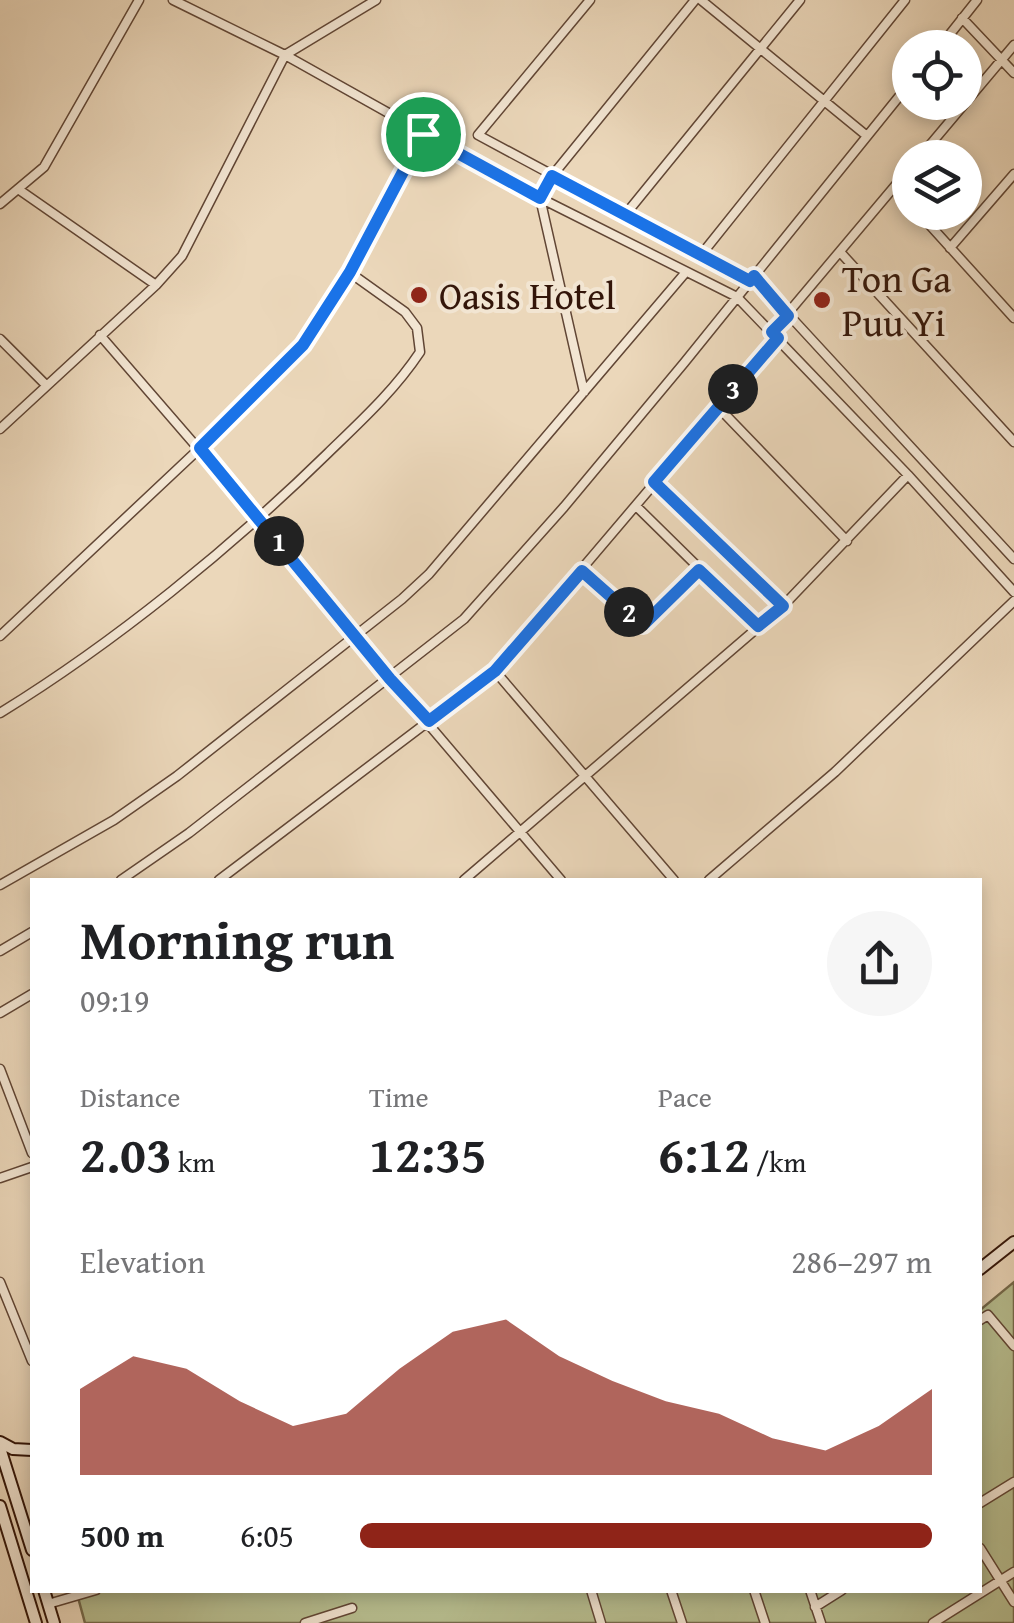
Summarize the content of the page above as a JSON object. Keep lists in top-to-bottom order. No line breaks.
{"places":["Oasis Hotel","Ton Ga Puu Yi"],"page":{"pins":["3","1","2"],"heading":["Morning run","09:19"],"stats":[["Distance","2.03 km"],["Time","12:35"],["Pace","6:12 /km"]],"chart":["Elevation","286–297 m"],"list":[{"name":"500 m","note":"6:05"}]}}
